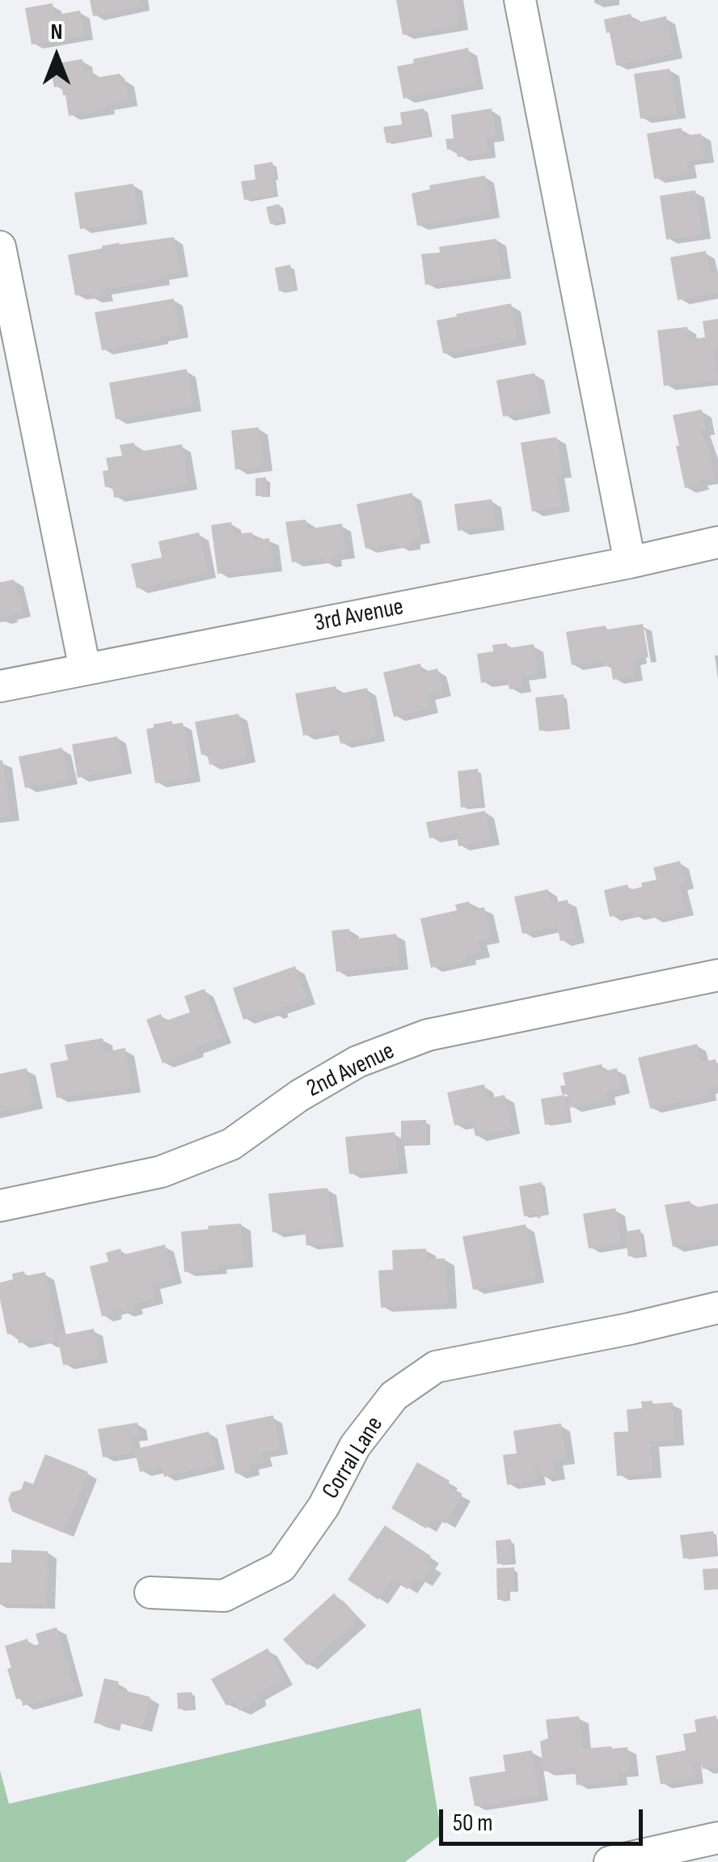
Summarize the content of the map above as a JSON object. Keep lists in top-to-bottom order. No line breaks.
{"streets":{"street":["3rd Avenue","2nd Avenue","Corral Lane"]},"scale_bar":"50 m","north":"top"}
